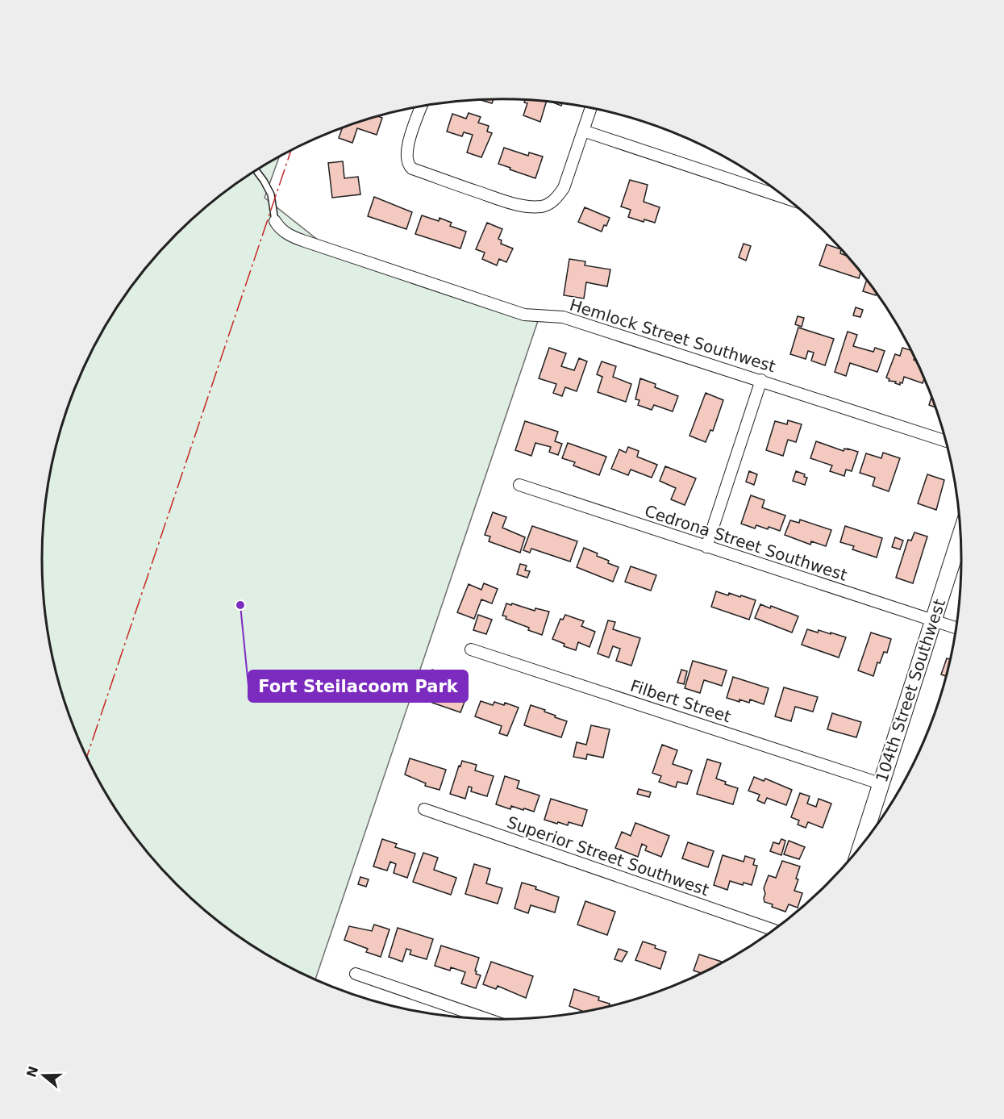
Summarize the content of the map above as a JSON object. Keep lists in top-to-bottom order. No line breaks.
{"streets":{"street":["Hemlock Street Southwest","Cedrona Street Southwest","104th Street Southwest","Filbert Street","Superior Street Southwest"]},"crossings":[["Cedrona Street Southwest","104th Street Southwest"],["104th Street Southwest","Filbert Street"]],"places":["Fort Steilacoom Park"],"north":"left"}
